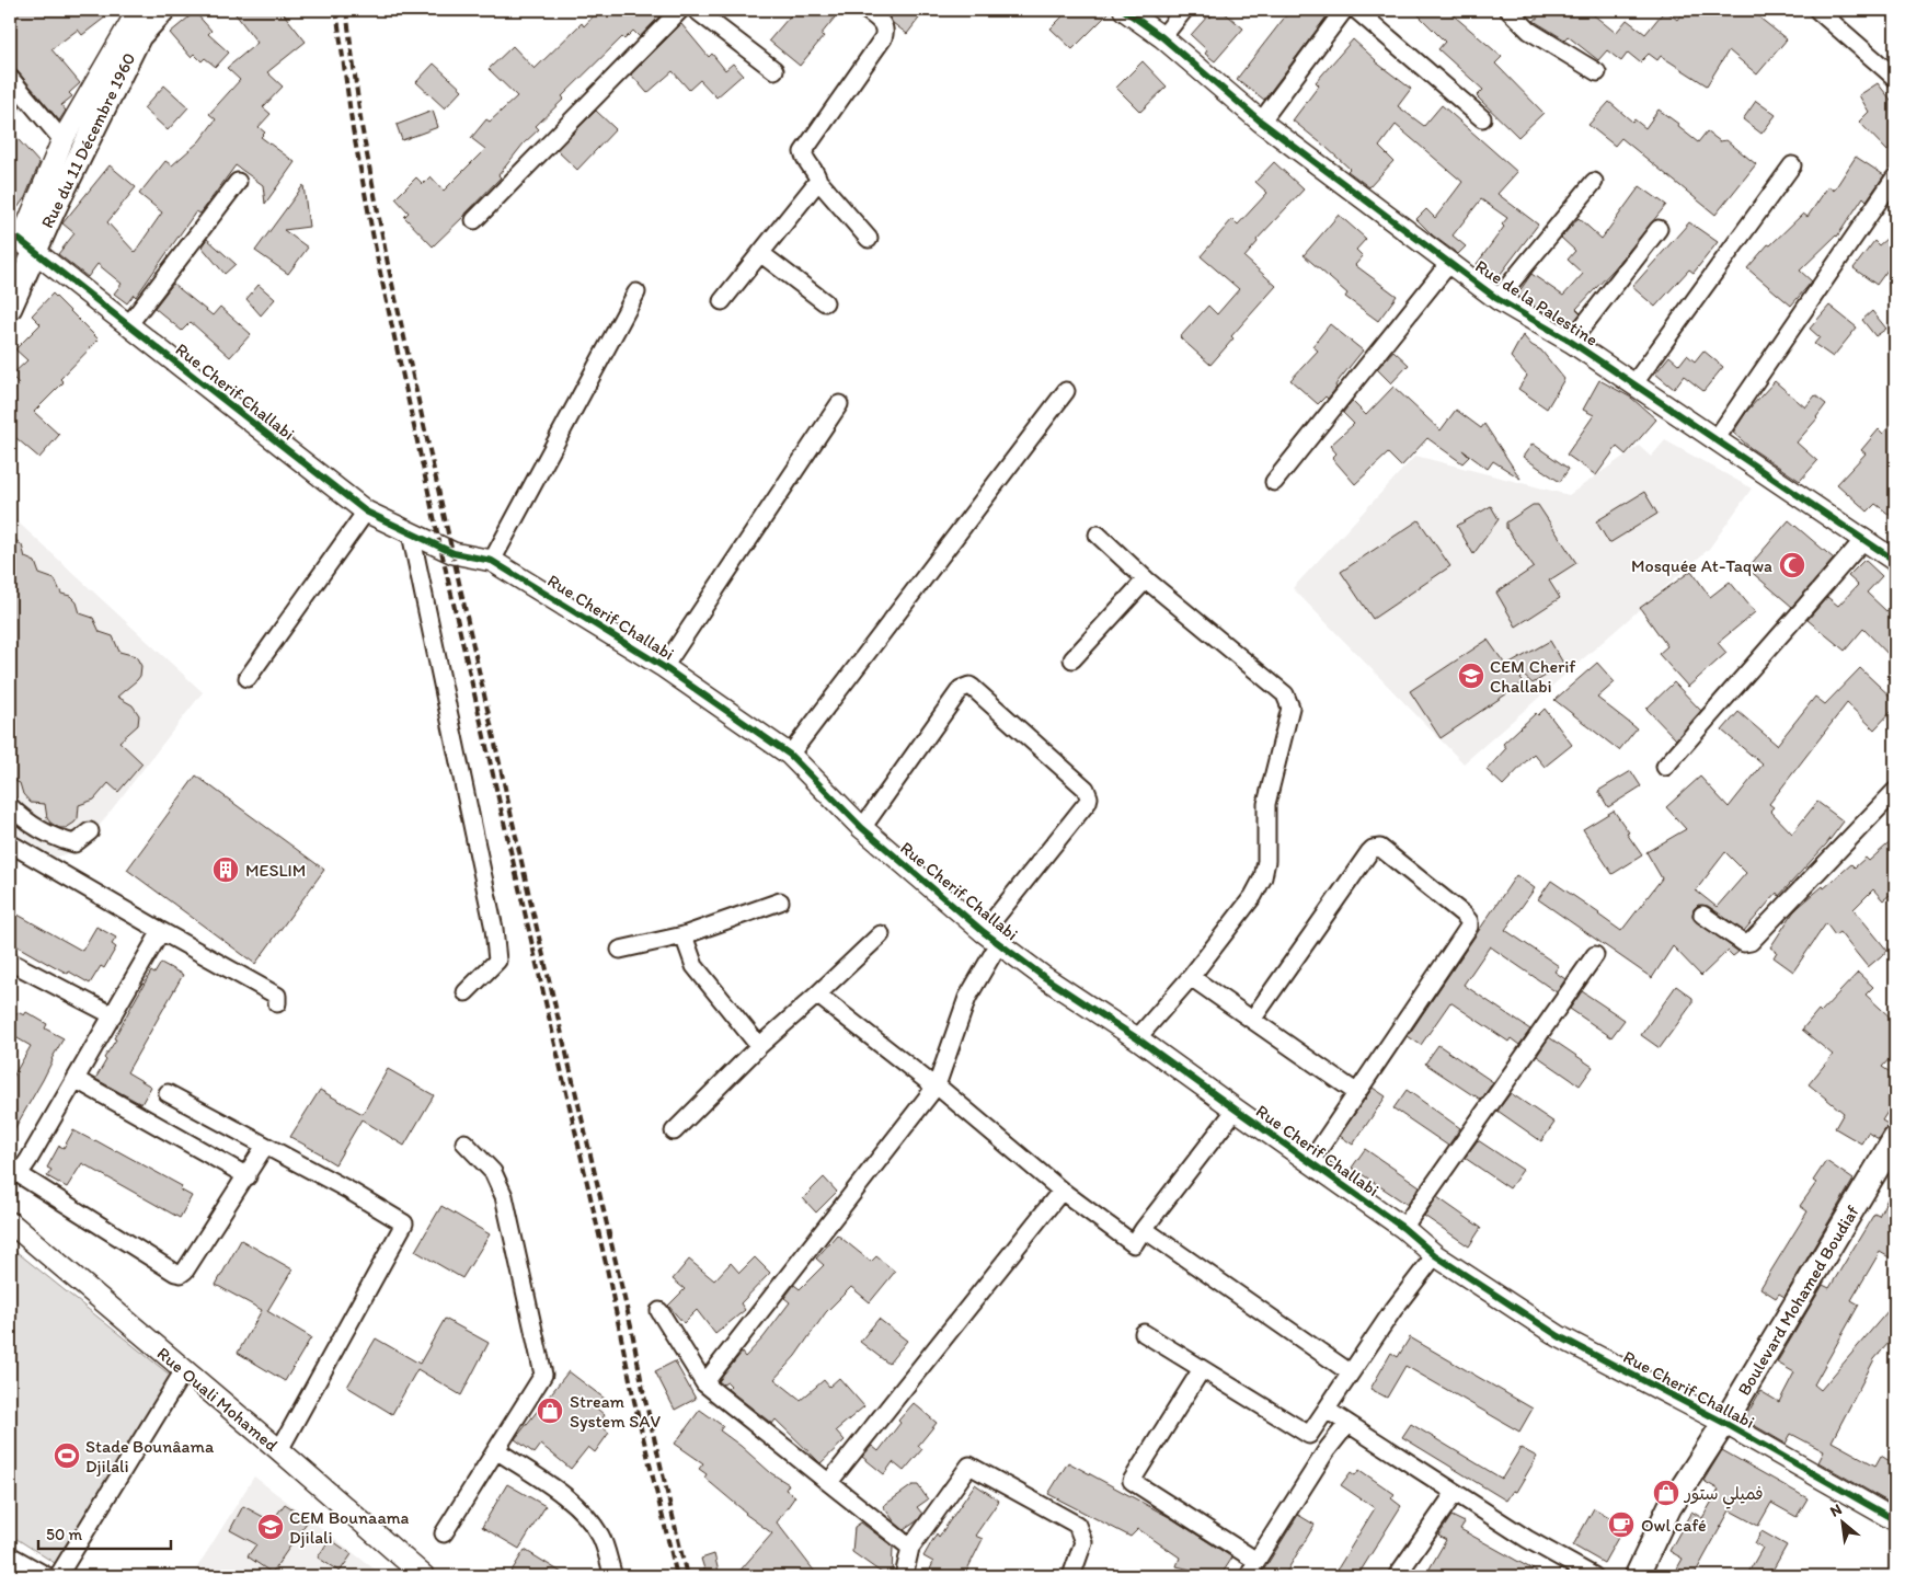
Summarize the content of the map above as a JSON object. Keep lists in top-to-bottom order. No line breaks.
{"streets":{"main road":["Rue du 11 Décembre 1960","Boulevard Mohamed Boudiaf"],"street":["Rue de la Palestine","Rue Cherif Challabi","Rue Ouali Mohamed"]},"crossings":[["Rue du 11 Décembre 1960","Rue Cherif Challabi"],["Rue Cherif Challabi","Boulevard Mohamed Boudiaf"]],"places":{"mosque":["Mosquée At-Taqwa"],"school or university":["CEM Cherif Challabi","CEM Bounaama Djilali"],"building":["MESLIM"],"shop":["Stream System SAV","فميلي ستور"],"sports":["Stade Bounâama Djilali"],"cafe":["Owl café"]},"scale_bar":"50 m","north":"top left"}
